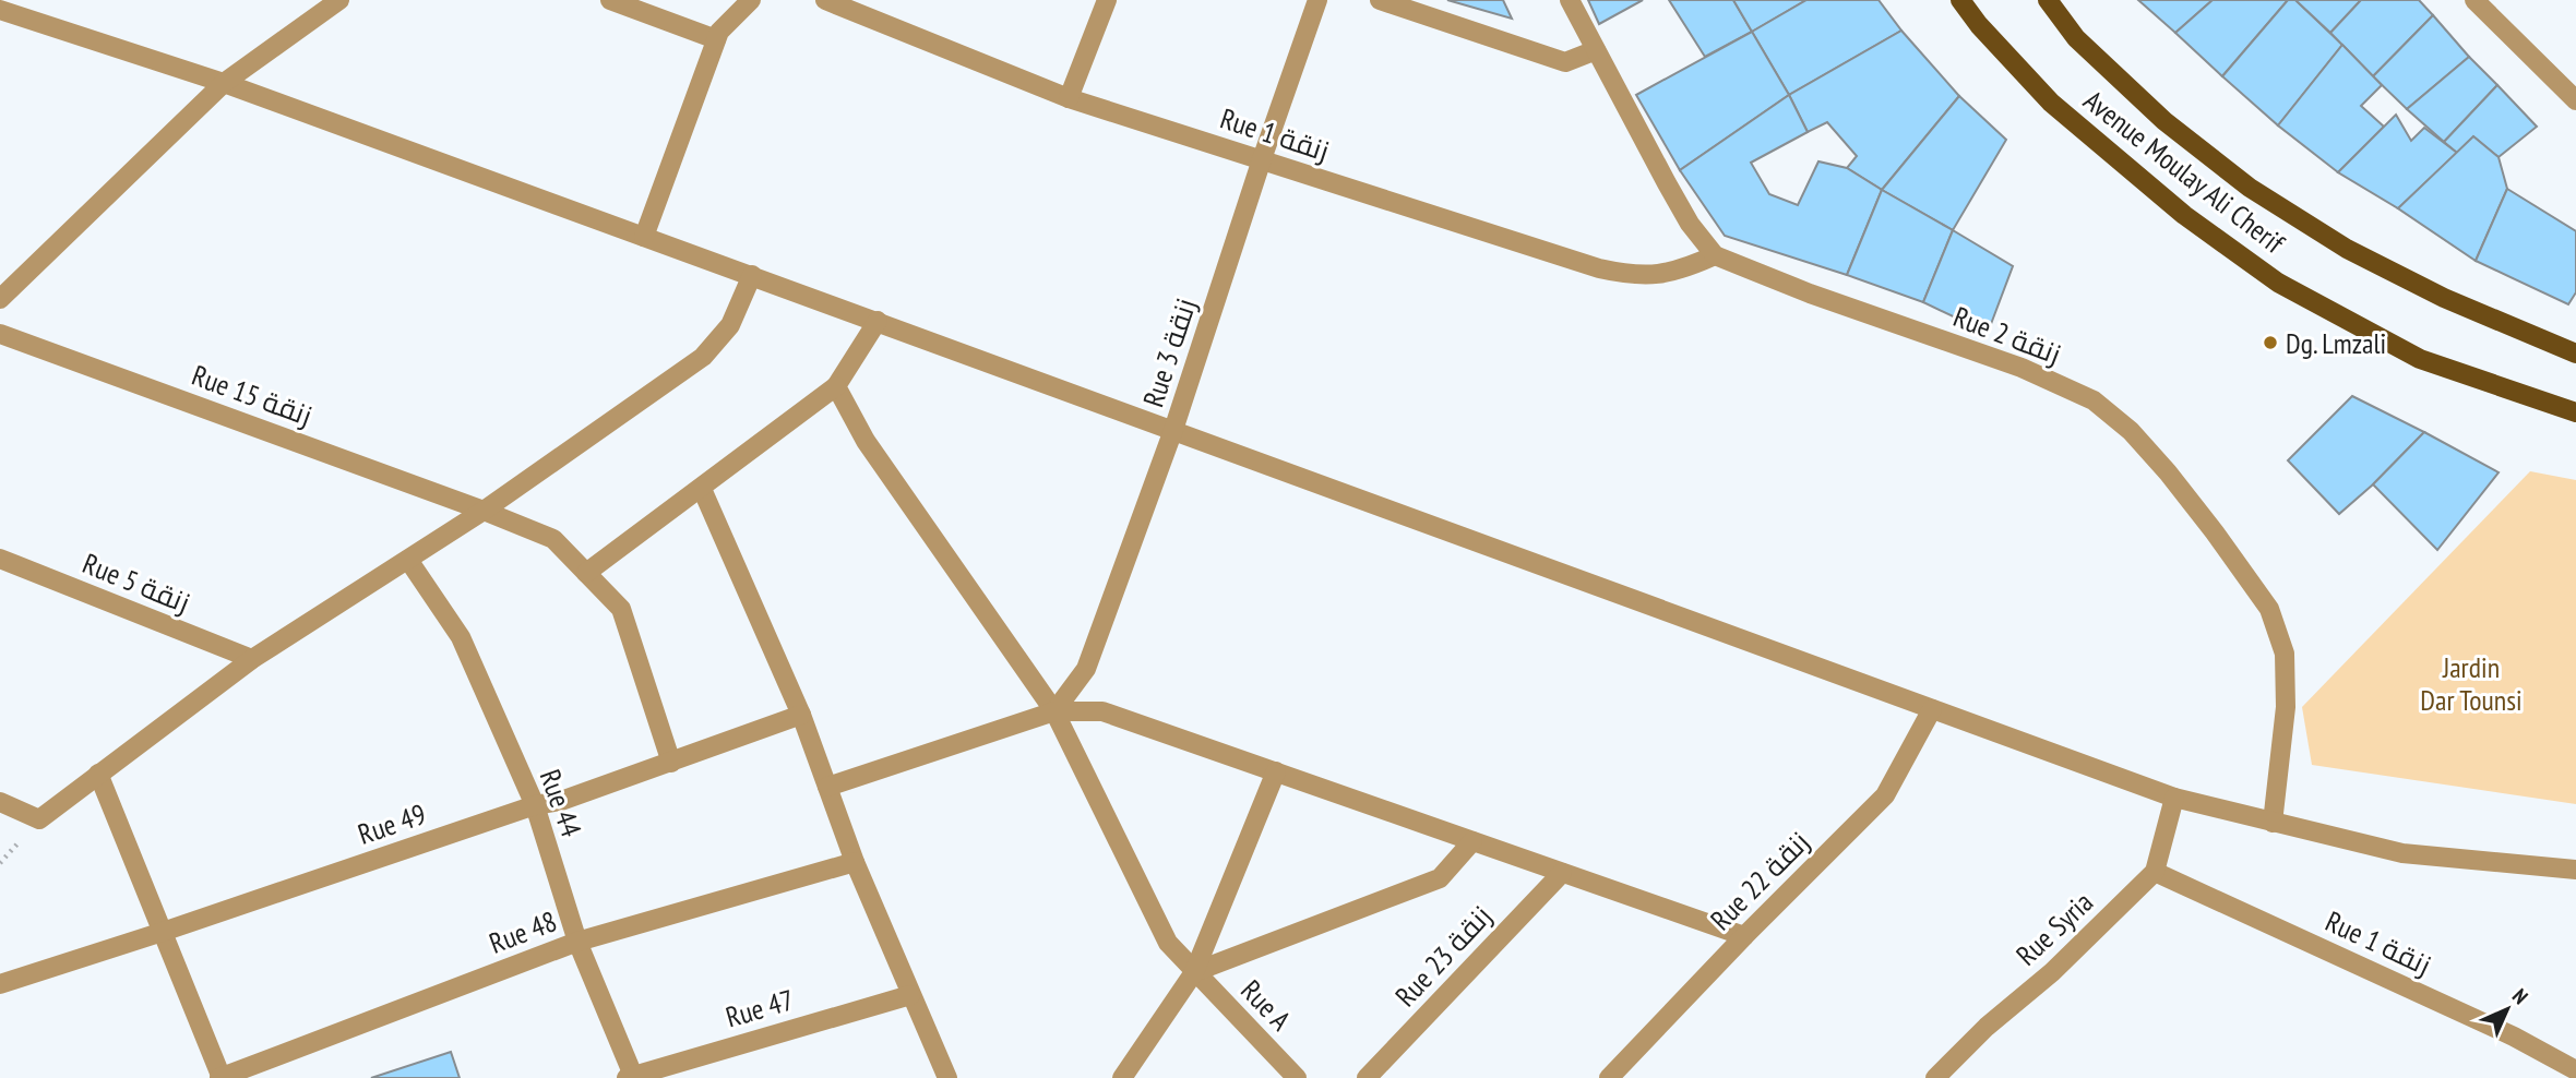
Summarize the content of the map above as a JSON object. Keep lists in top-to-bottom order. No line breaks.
{"streets":{"main road":["Avenue Moulay Ali Cherif"],"street":["Rue 1 زنقة","Rue 2 زنقة","Rue 3 زنقة","Rue 15 زنقة","Rue 5 زنقة","Rue 44","Rue 49","Rue 22 زنقة","Rue Syria","Rue 48","Rue 23 زنقة","Rue A","Rue 47"]},"crossings":[["Rue 1 زنقة","Rue 2 زنقة"],["Rue 1 زنقة","Rue 3 زنقة"],["Rue 1 زنقة","Rue Syria"],["Rue 3 زنقة","Rue A"],["Rue 15 زنقة","Rue 49"],["Rue 44","Rue 49"],["Rue 44","Rue 48"],["Rue 44","Rue 47"]],"parks":["Jardin Dar Tounsi"],"places":["Dg. Lmzali"],"north":"top right"}
